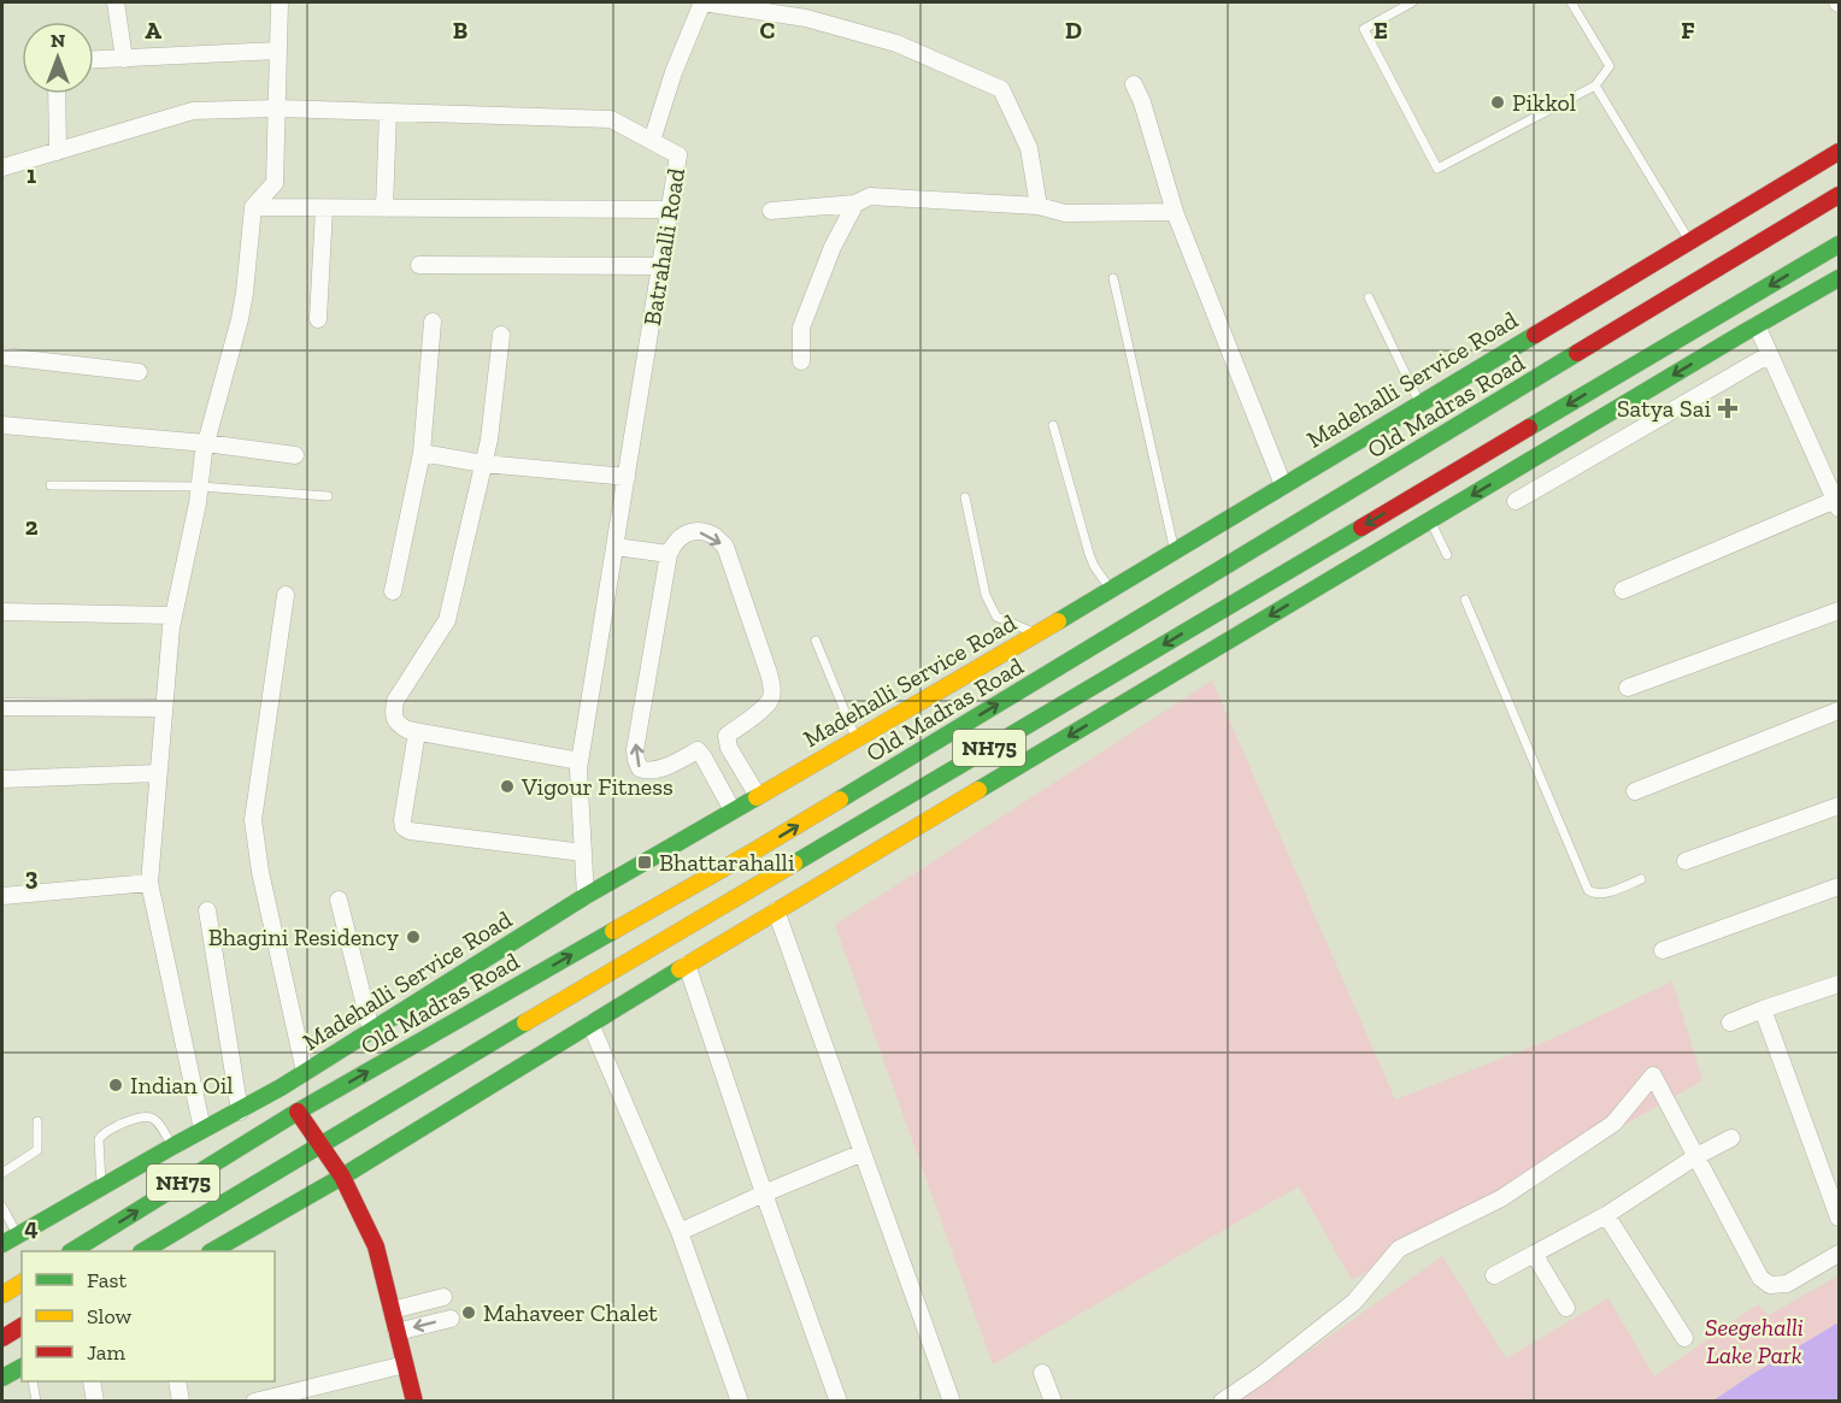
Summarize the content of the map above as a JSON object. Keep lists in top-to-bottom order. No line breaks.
{"streets":{"main road":["Madehalli Service Road","Old Madras Road","NH75"],"street":["Batrahalli Road"]},"crossings":[["Batrahalli Road","Madehalli Service Road"]],"parks":["Seegehalli Lake Park"],"places":{"other":["Pikkol","Vigour Fitness","Bhagini Residency","Indian Oil","Mahaveer Chalet"],"health":["Satya Sai"],"transit":["Bhattarahalli"]},"legend":["Fast","Slow","Jam"],"north":"top","grid":{"columns":["A","B","C","D","E","F"],"rows":["1","2","3","4"]}}
